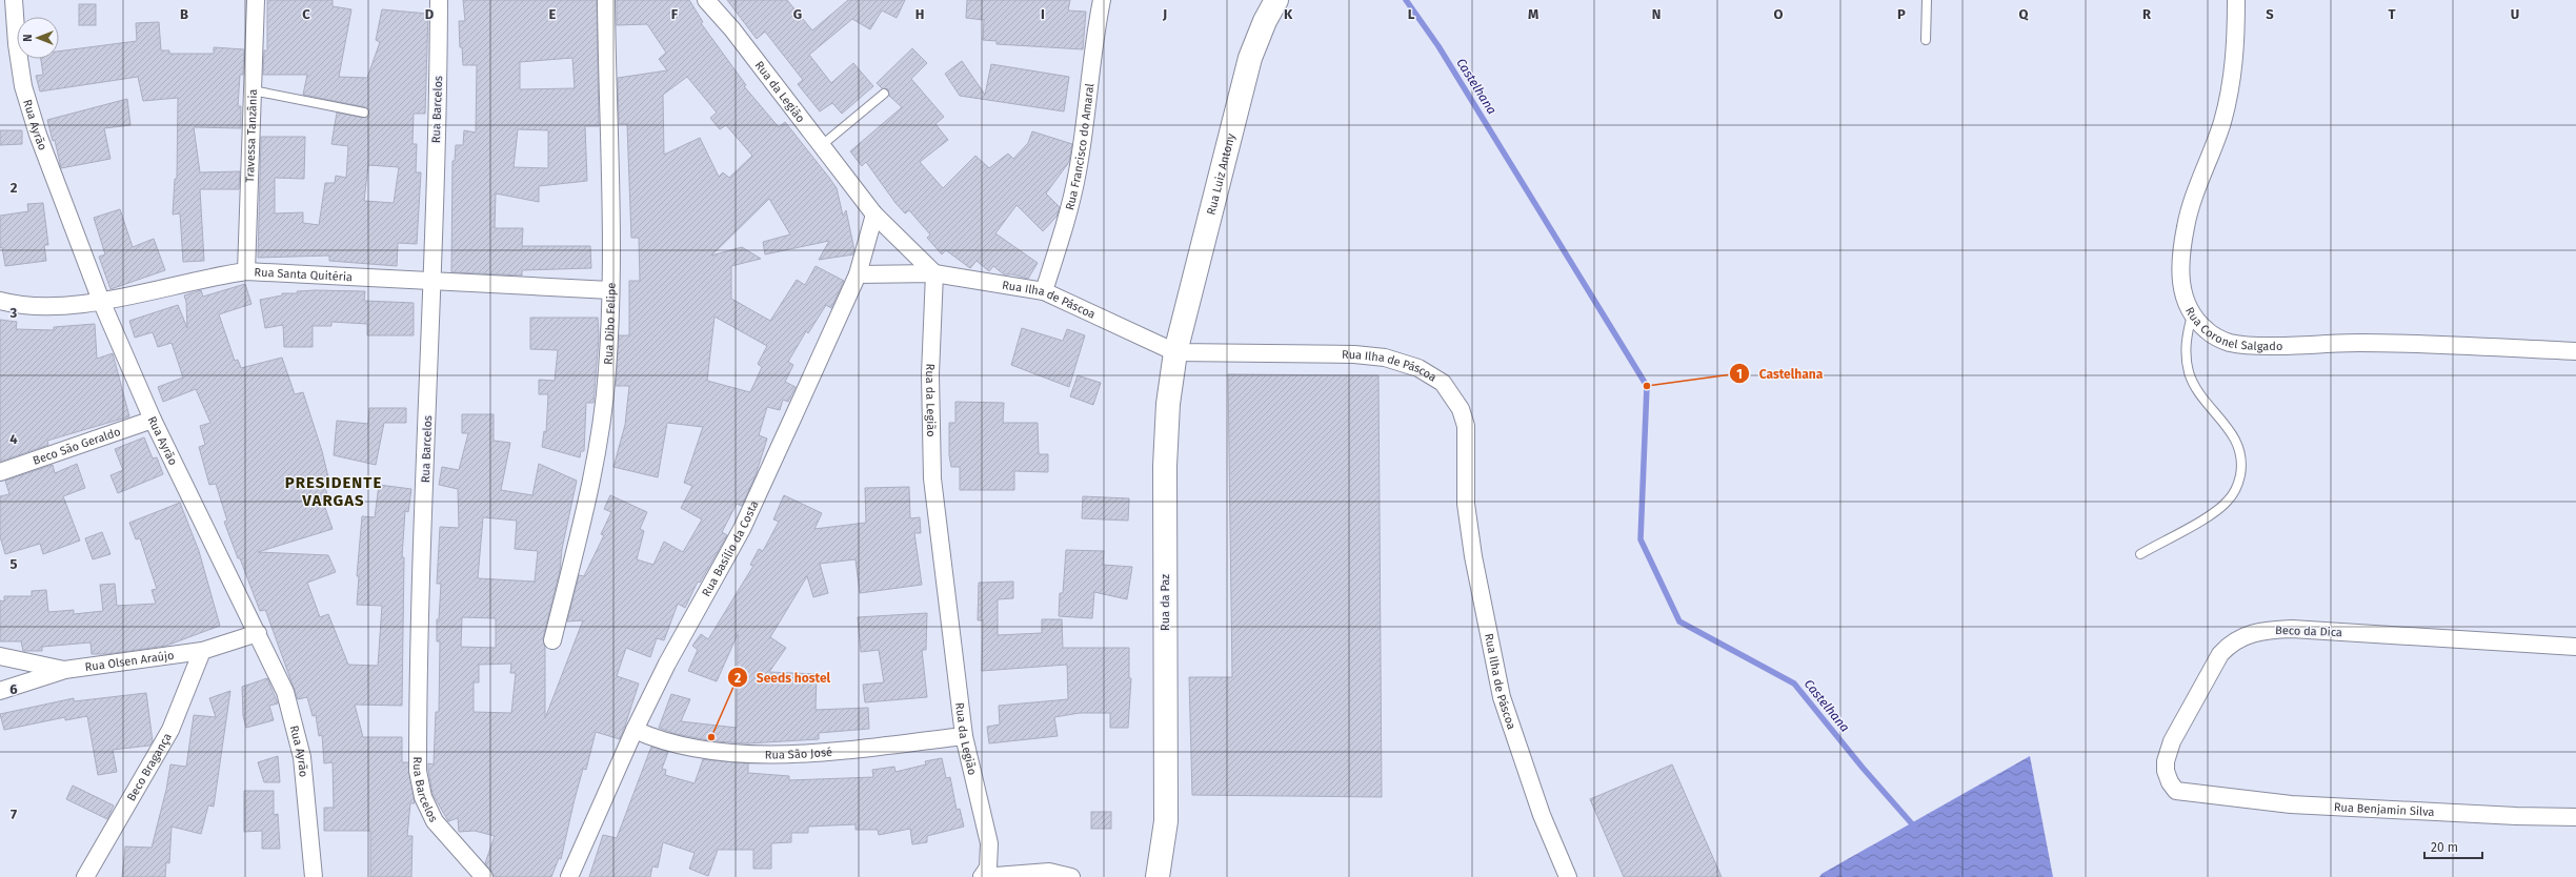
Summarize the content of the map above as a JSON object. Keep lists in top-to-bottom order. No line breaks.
{"streets":{"street":["Rua da Legião","Rua Barcelos","Rua Ayrão","Travessa Tanzânia","Rua Francisco do Amaral","Rua Luiz Antony","Rua Santa Quitéria","Rua Ilha de Páscoa","Rua Dibo Felipe","Rua Coronel Salgado","Beco São Geraldo","Rua Basílio da Costa","Rua da Paz","Beco da Dica","Rua Olsen Araújo","Rua São José","Beco Bragança","Rua Benjamin Silva"]},"crossings":[["Rua da Legião","Rua Ilha de Páscoa"],["Rua da Legião","Rua Basílio da Costa"],["Rua da Legião","Rua São José"],["Rua Barcelos","Rua Santa Quitéria"],["Rua Ayrão","Rua Santa Quitéria"],["Rua Ayrão","Beco São Geraldo"],["Rua Ayrão","Rua Olsen Araújo"],["Travessa Tanzânia","Rua Santa Quitéria"],["Rua Francisco do Amaral","Rua Ilha de Páscoa"],["Rua Luiz Antony","Rua Ilha de Páscoa"],["Rua Luiz Antony","Rua da Paz"],["Rua Santa Quitéria","Rua Dibo Felipe"],["Rua Ilha de Páscoa","Rua Basílio da Costa"],["Rua Ilha de Páscoa","Rua da Paz"],["Rua Basílio da Costa","Rua São José"],["Beco da Dica","Rua Benjamin Silva"],["Rua Olsen Araújo","Beco Bragança"]],"districts":["PRESIDENTE VARGAS"],"water":["Castelhana"],"places":["Castelhana","Seeds hostel"],"scale_bar":"20 m","north":"left","grid":{"columns":["B","C","D","E","F","G","H","I","J","K","L","M","N","O","P","Q","R","S","T","U"],"rows":["2","3","4","5","6","7"]}}
